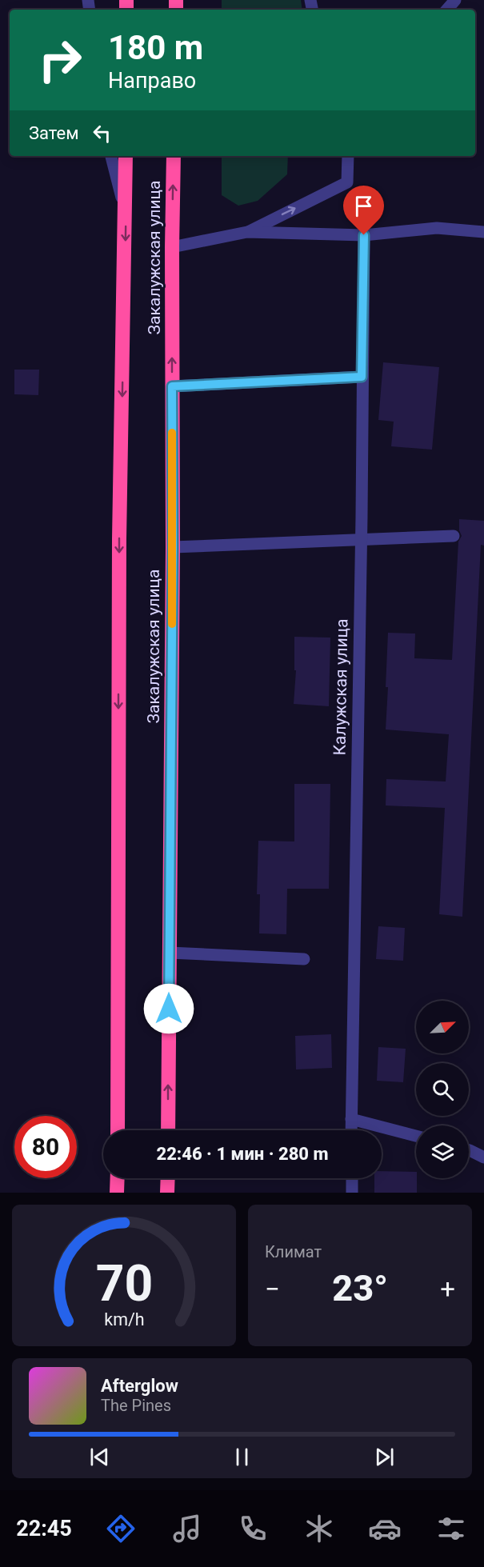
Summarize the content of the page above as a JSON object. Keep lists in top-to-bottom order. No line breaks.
{"streets":{"highway":["Закалужская улица"],"street":["Калужская улица"]},"north":"top right","page":{"turn":["180 m","Направо"],"then":"Затем","limit":"80","trip":"22:46 · 1 мин · 280 m","tile":"Климат","heat":["−","23°","+"],"song":["Afterglow","The Pines"],"tabs":"22:45","gauge":["70","km/h"]}}
